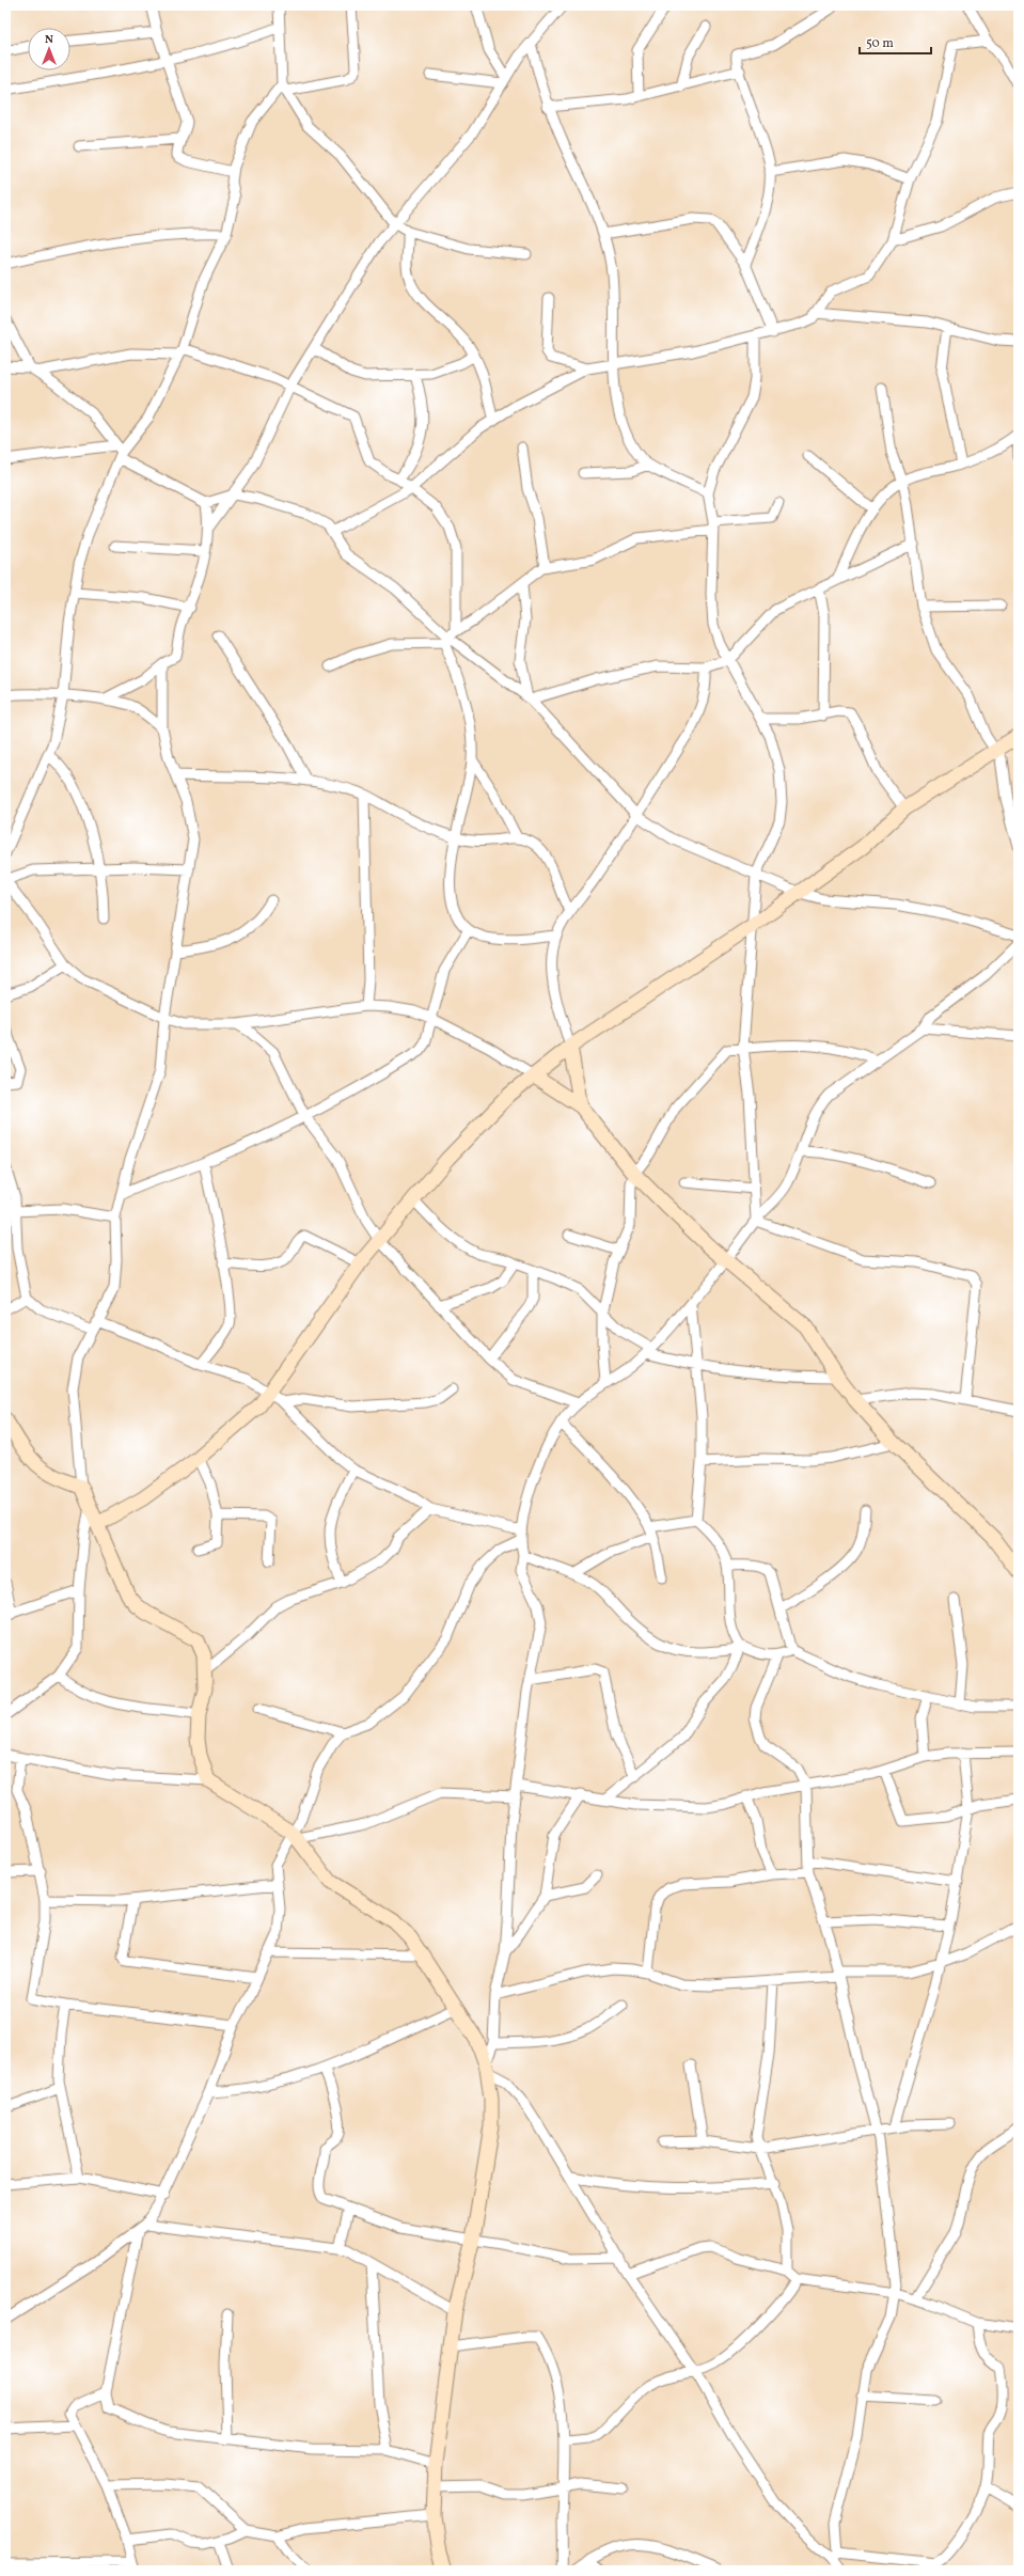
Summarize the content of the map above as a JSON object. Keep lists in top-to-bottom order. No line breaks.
{"scale_bar":"50 m","north":"top"}
